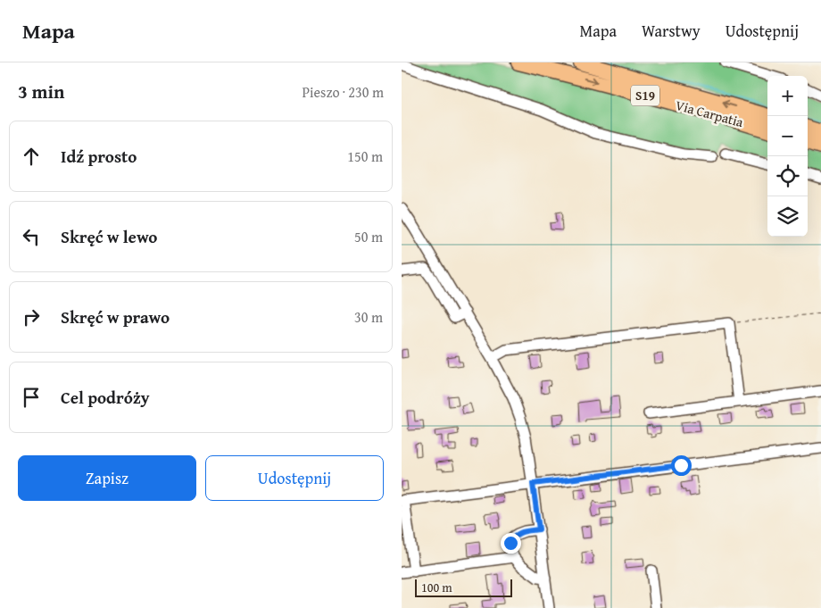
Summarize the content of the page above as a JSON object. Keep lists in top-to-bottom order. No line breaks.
{"streets":{"highway":["S19","Via Carpatia"]},"scale_bar":"100 m","page":{"header":"Mapa","nav":["Mapa","Warstwy","Udostępnij"],"heading":["3 min","Pieszo · 230 m"],"map_buttons":["+","−"],"list":[["Idź prosto","150 m"],["Skręć w lewo","50 m"],["Skręć w prawo","30 m"],"Cel podróży"],"buttons":["Zapisz","Udostępnij"],"scale":"100 m"}}
